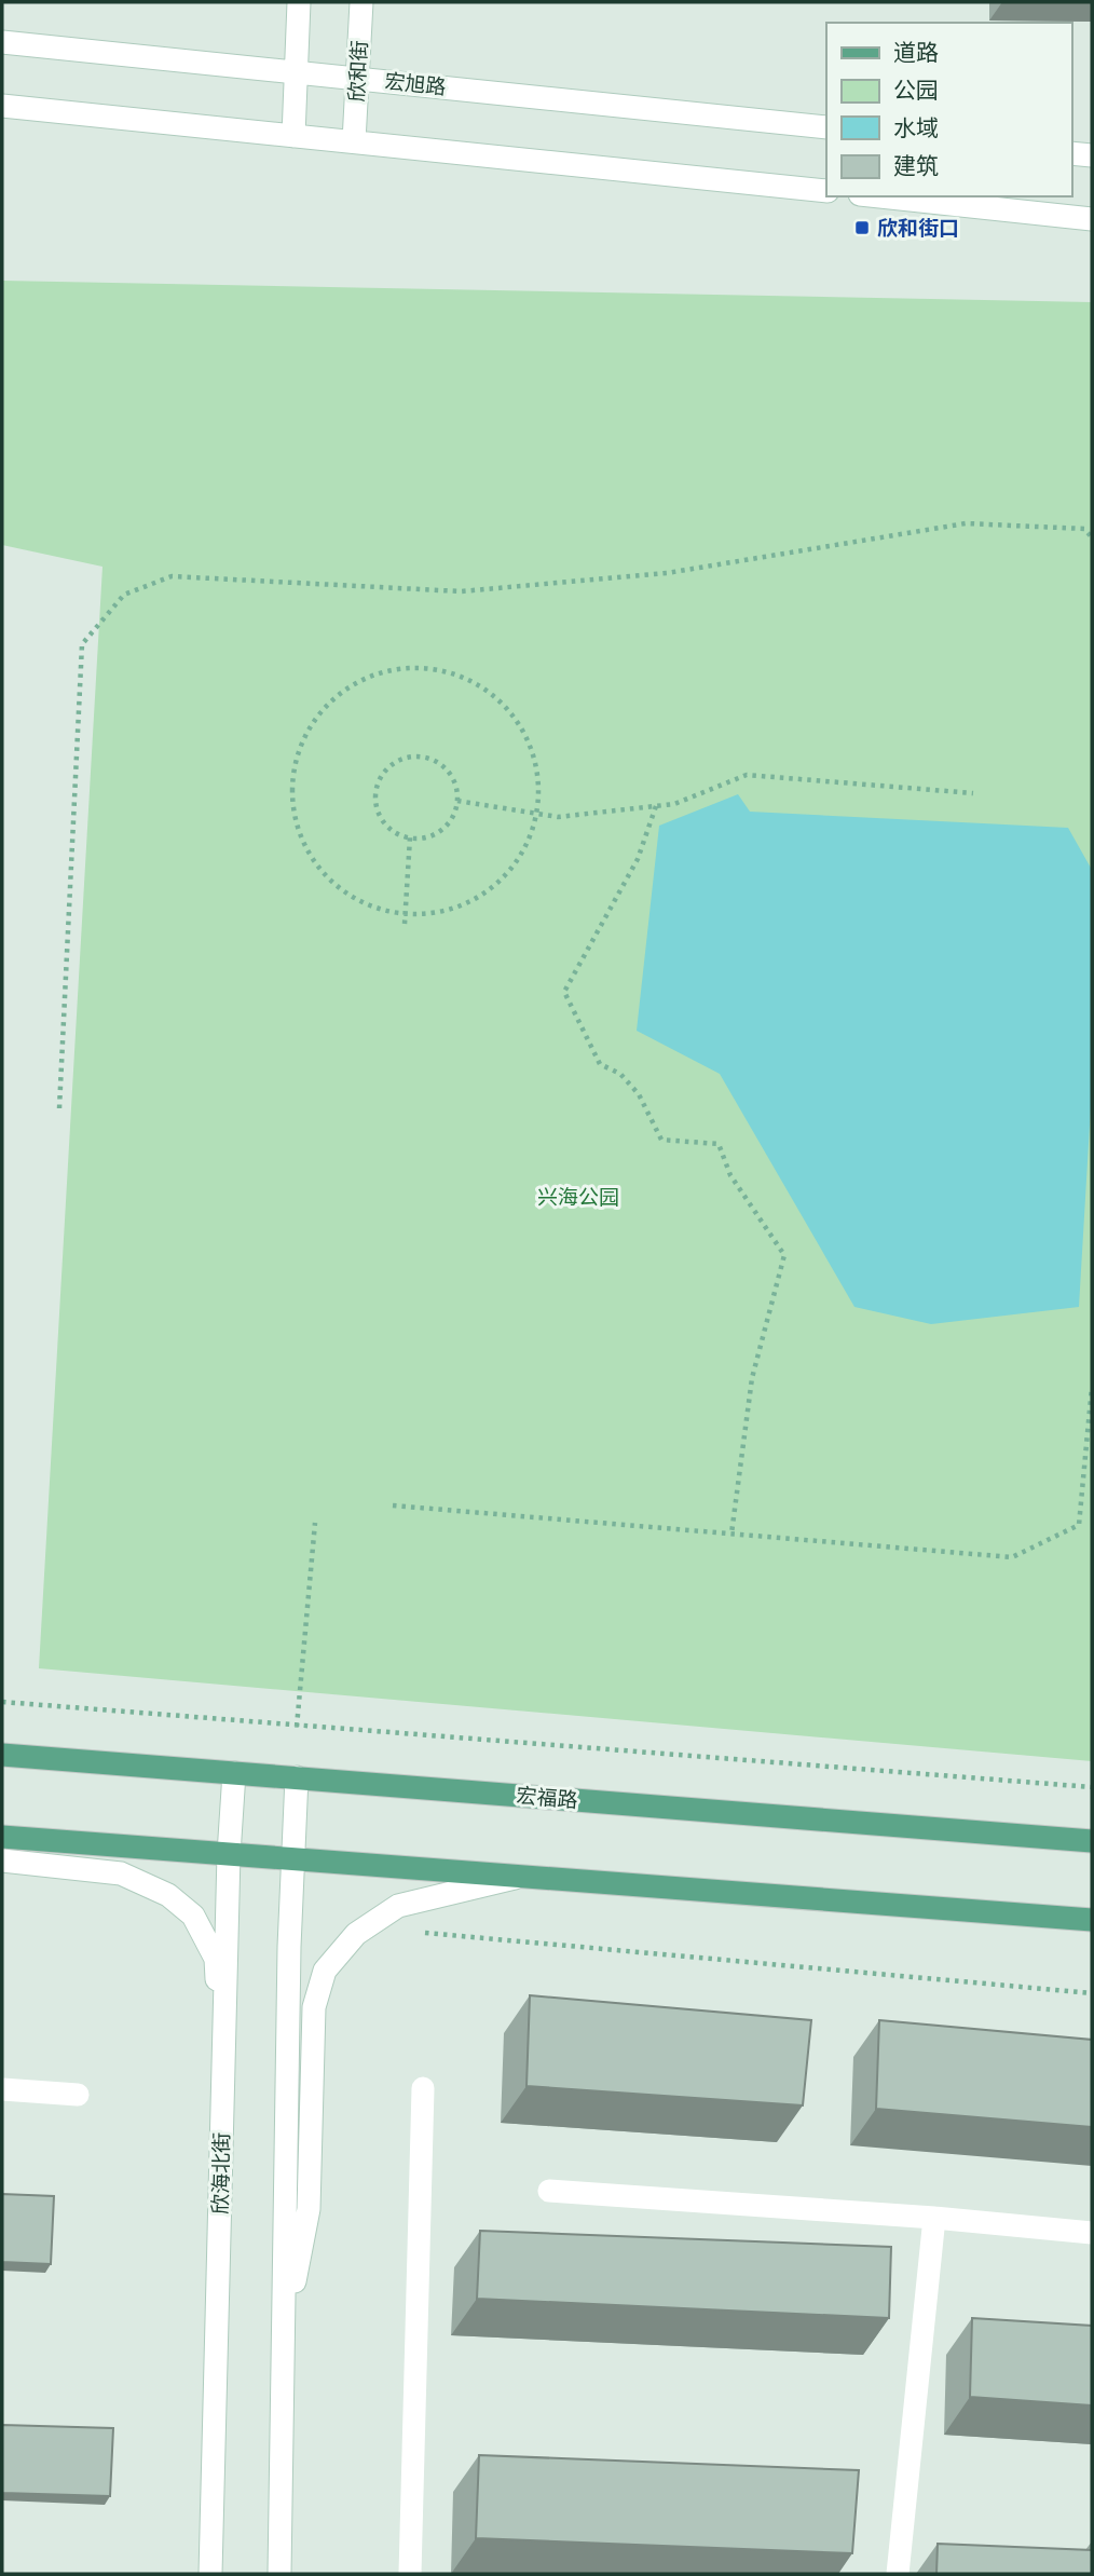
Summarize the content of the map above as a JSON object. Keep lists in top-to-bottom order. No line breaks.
{"streets":{"main road":["宏福路"],"street":["欣和街","宏旭路","欣海北街"]},"crossings":[["欣和街","宏旭路"],["宏福路","欣海北街"]],"parks":["兴海公园"],"places":{"transit":["欣和街口"]},"legend":["道路","公园","水域","建筑"]}
